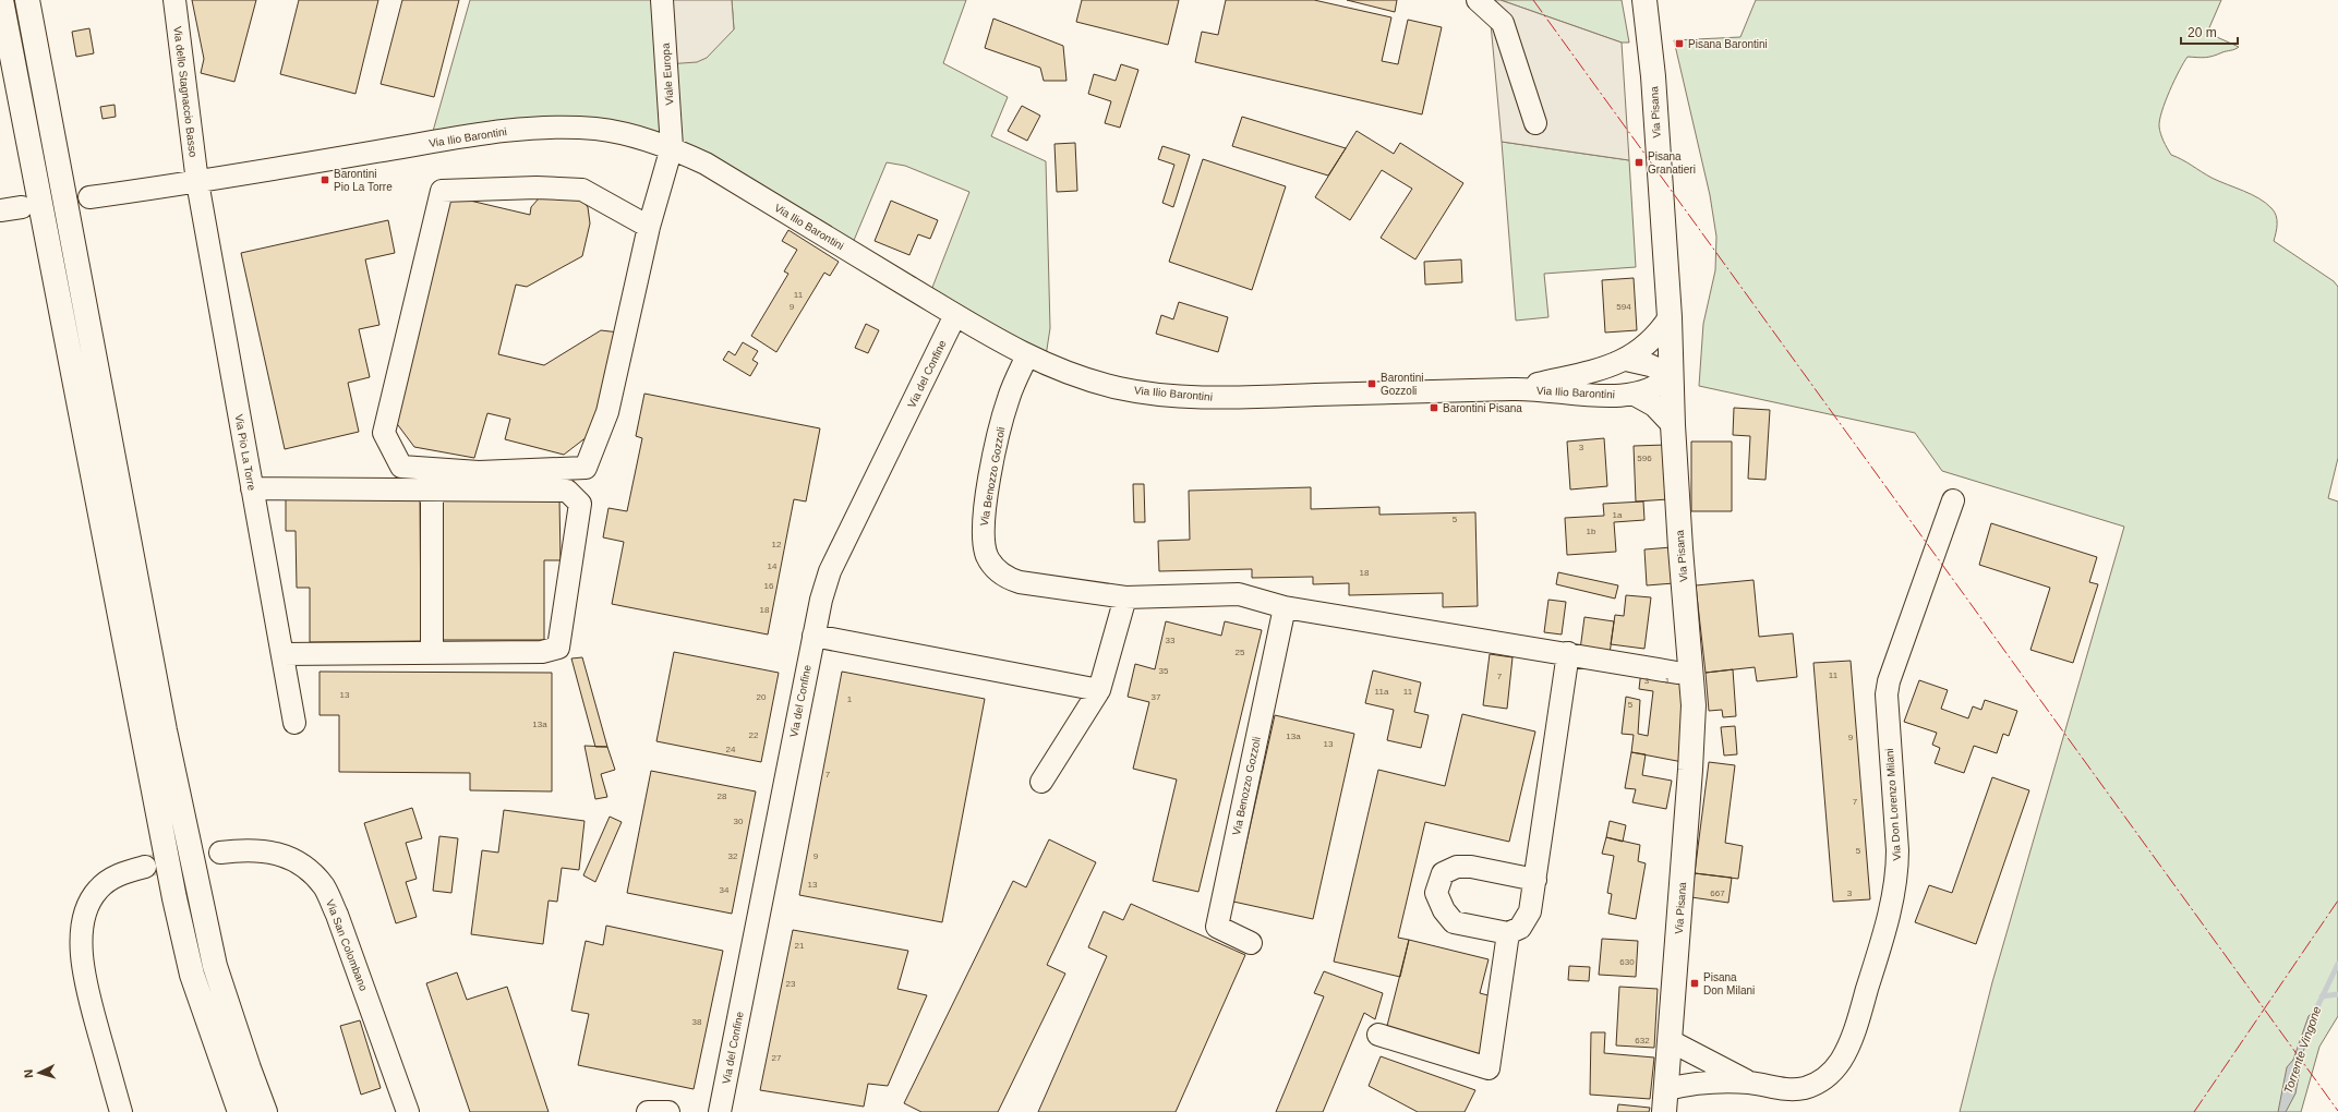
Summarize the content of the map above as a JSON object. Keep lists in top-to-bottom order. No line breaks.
{"streets":{"main road":["Via Pisana"],"street":["Viale Europa","Via dello Stagnaccio Basso","Via Ilio Barontini","Via del Confine","Via Pio La Torre","Via Benozzo Gozzoli","Via Don Lorenzo Milani","Via San Colombano"]},"crossings":[["Viale Europa","Via Ilio Barontini"],["Via dello Stagnaccio Basso","Via Ilio Barontini"],["Via dello Stagnaccio Basso","Via Pio La Torre"],["Via Pisana","Via Ilio Barontini"],["Via Pisana","Via Don Lorenzo Milani"],["Via Ilio Barontini","Via del Confine"],["Via Ilio Barontini","Via Pio La Torre"],["Via Ilio Barontini","Via Benozzo Gozzoli"]],"water":["Torrente Vingone"],"places":{"transit":["Pisana Barontini","Pisana Granatieri","Barontini Pio La Torre","Barontini Gozzoli","Barontini Pisana","Pisana Don Milani"]},"house_numbers":["11","9","594","3","596","1a","5","1b","12","14","18","16","18","33","25","35","11","7","3","1","11a","11","13","20","37","1","5","13a","22","13a","9","13","24","7","28","7","30","5","32","9","13","34","667","3","21","630","23","38","632","27"],"scale_bar":"20 m","north":"left"}
